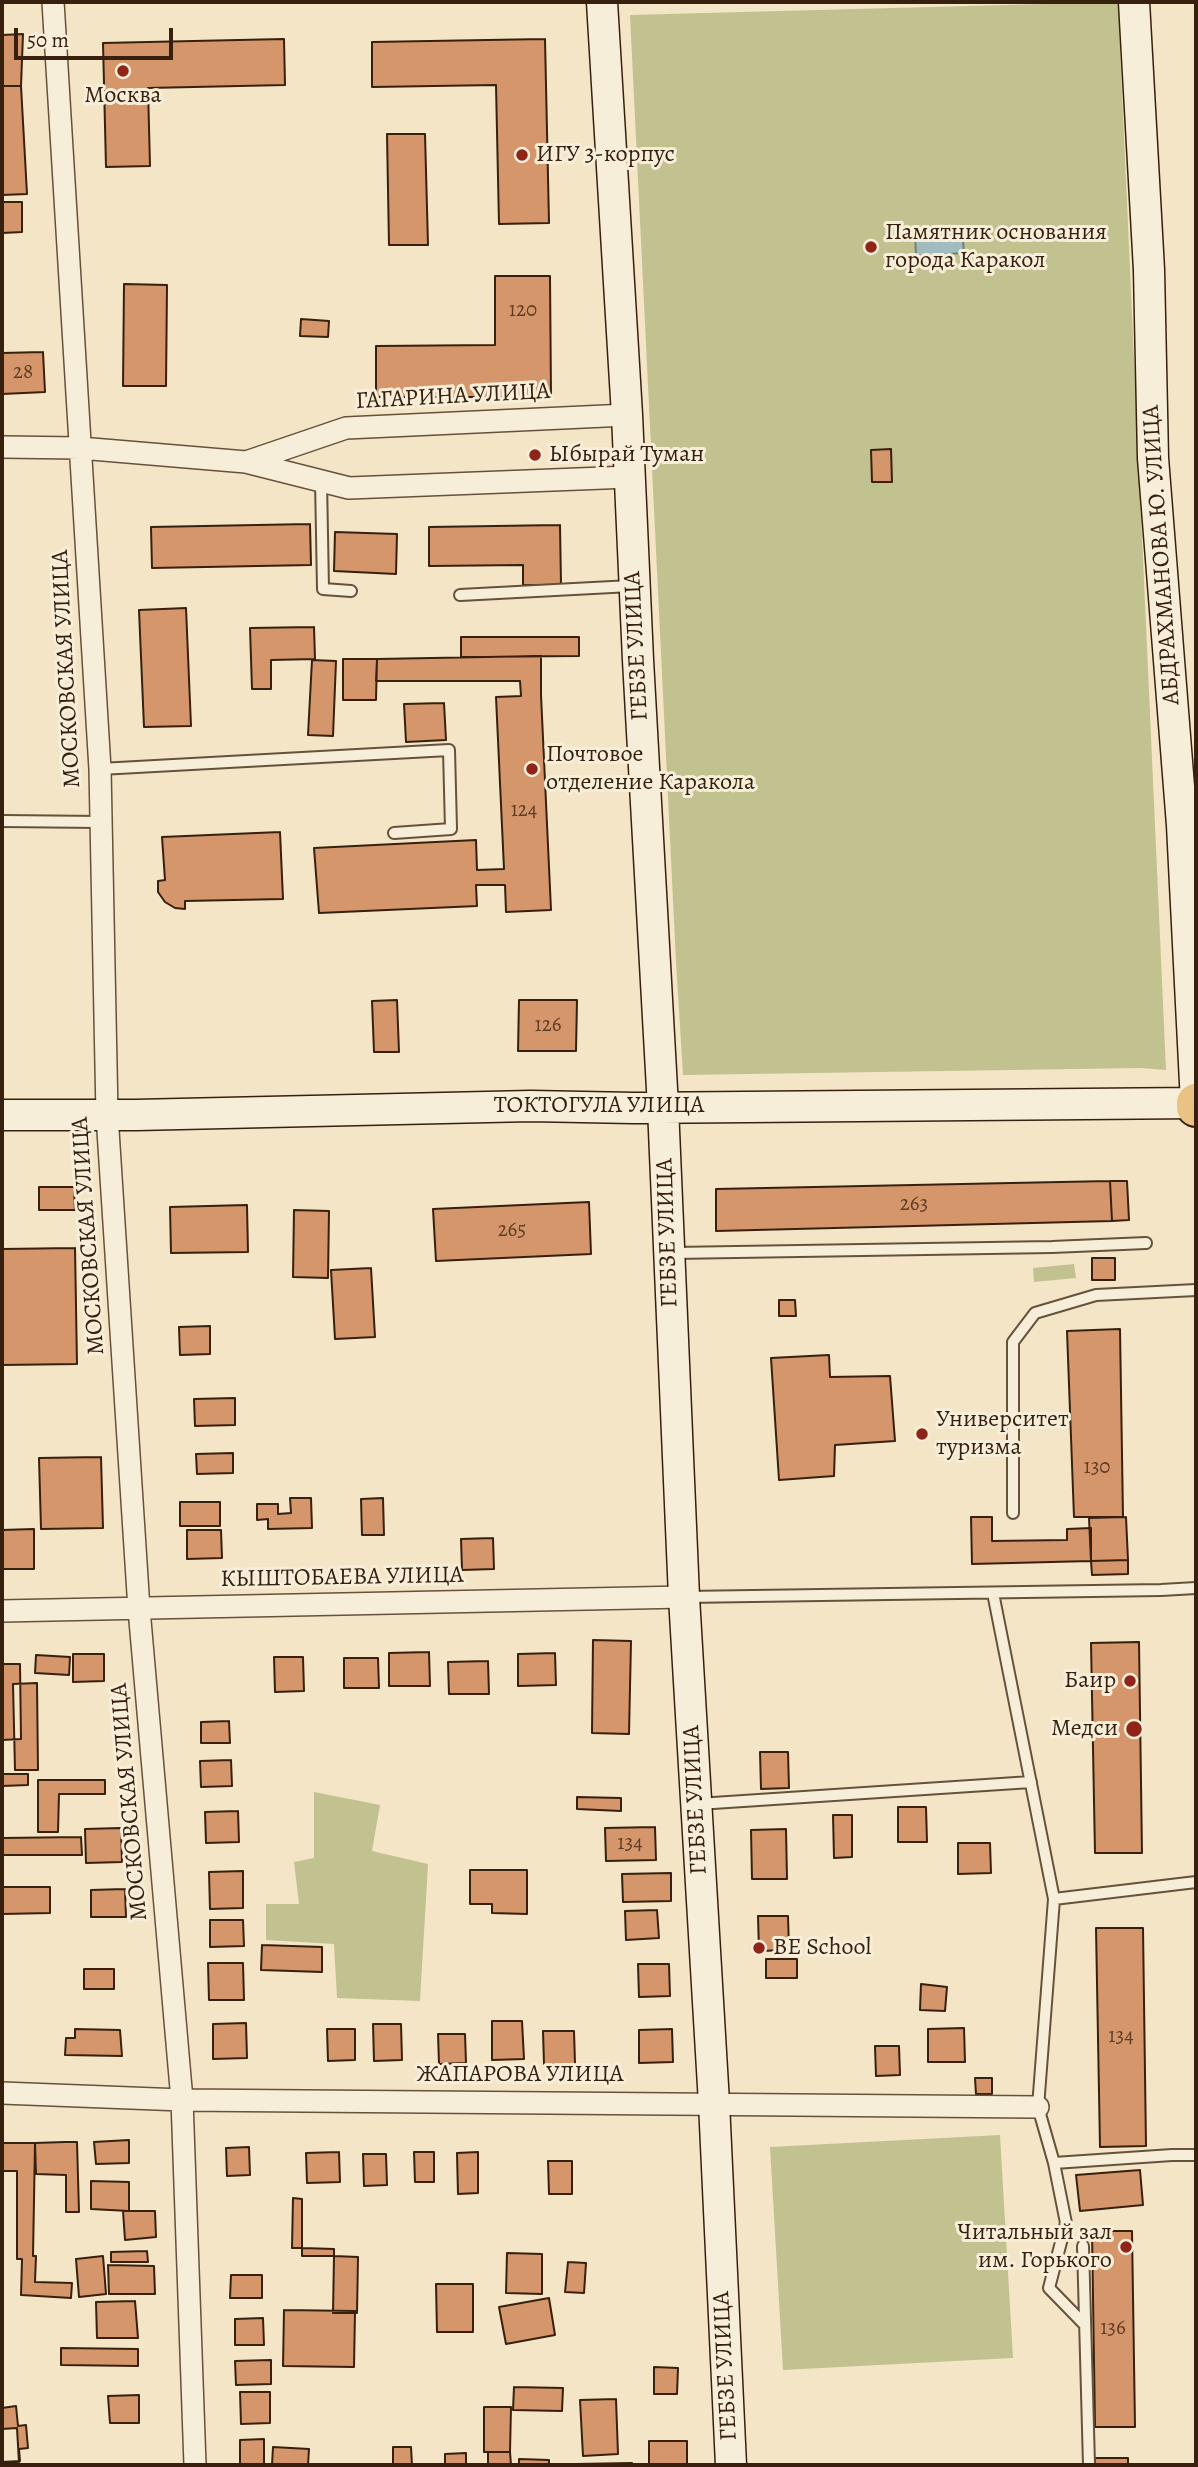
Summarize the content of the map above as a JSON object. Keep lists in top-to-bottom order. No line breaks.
{"streets":{"main road":["АБДРАХМАНОВА Ю. УЛИЦА","ГЕБЗЕ УЛИЦА","ТОКТОГУЛА УЛИЦА"],"street":["ГАГАРИНА УЛИЦА","МОСКОВСКАЯ УЛИЦА","КЫШТОБАЕВА УЛИЦА","ЖАПАРОВА УЛИЦА"]},"crossings":[["ГАГАРИНА УЛИЦА","ГЕБЗЕ УЛИЦА"],["ГАГАРИНА УЛИЦА","МОСКОВСКАЯ УЛИЦА"],["АБДРАХМАНОВА Ю. УЛИЦА","ТОКТОГУЛА УЛИЦА"],["ГЕБЗЕ УЛИЦА","ТОКТОГУЛА УЛИЦА"],["ГЕБЗЕ УЛИЦА","КЫШТОБАЕВА УЛИЦА"],["ГЕБЗЕ УЛИЦА","ЖАПАРОВА УЛИЦА"],["МОСКОВСКАЯ УЛИЦА","ТОКТОГУЛА УЛИЦА"],["МОСКОВСКАЯ УЛИЦА","КЫШТОБАЕВА УЛИЦА"],["МОСКОВСКАЯ УЛИЦА","ЖАПАРОВА УЛИЦА"]],"places":["Москва","ИГУ 3-корпус","Памятник основания города Каракол","Ыбырай Туман","Почтовое отделение Каракола","Университет туризма","Баир","Медси","BE School","Читальный зал им. Горького"],"house_numbers":["120","28","124","126","263","265","130","134","134","136"],"scale_bar":"50 m"}
